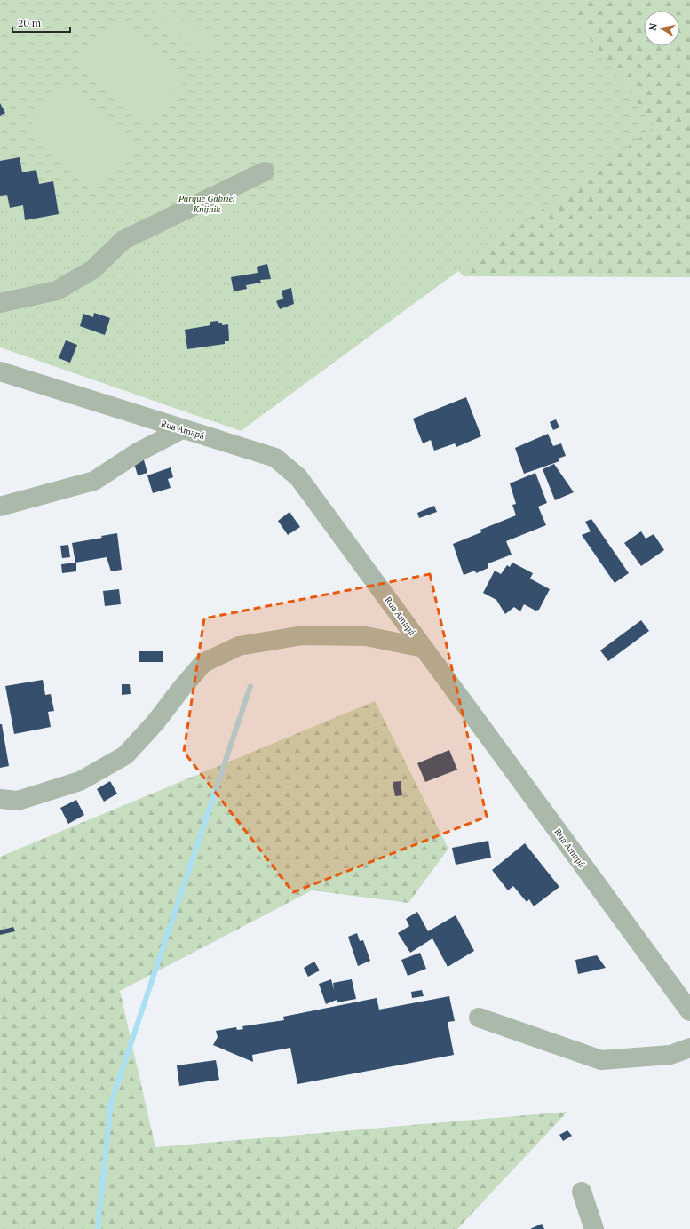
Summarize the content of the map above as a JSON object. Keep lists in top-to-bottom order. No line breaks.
{"streets":{"street":["Rua Amapá"]},"parks":["Parque Gabriel Knijnik"],"scale_bar":"20 m","north":"left"}
